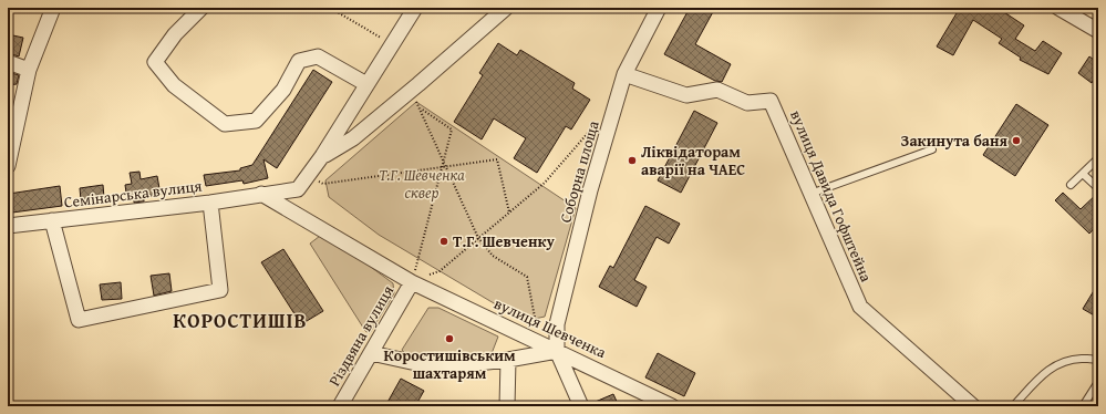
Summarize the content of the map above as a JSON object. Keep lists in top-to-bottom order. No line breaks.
{"streets":{"street":["Соборна площа","Семінарська вулиця","вулиця Давида Гофштейна","вулиця Шевченка","Різдвяна вулиця"]},"crossings":[["Соборна площа","вулиця Давида Гофштейна"],["Соборна площа","вулиця Шевченка"],["Семінарська вулиця","вулиця Шевченка"],["вулиця Шевченка","Різдвяна вулиця"]],"districts":["КОРОСТИШІВ"],"parks":["Т.Г. Шевченка сквер"],"places":["Закинута баня","Ліквідаторам аварії на ЧАЕС","Т.Г. Шевченку","Коростишівським шахтарям"]}
